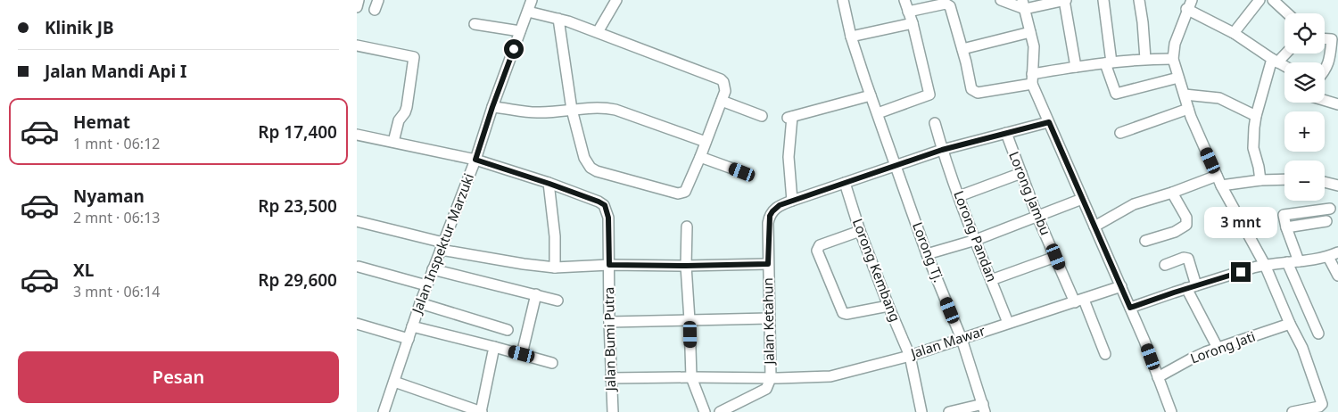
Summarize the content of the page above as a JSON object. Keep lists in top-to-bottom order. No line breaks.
{"streets":{"street":["Lorong Jambu","Lorong Pandan","Jalan Inspektur Marzuki","Lorong Tj.","Lorong Kembang","Jalan Ketahun","Jalan Bumi Putra","Jalan Mawar","Lorong Jati"]},"crossings":[["Lorong Jambu","Jalan Ketahun"],["Lorong Jambu","Jalan Mawar"],["Lorong Pandan","Jalan Ketahun"],["Lorong Pandan","Jalan Mawar"],["Lorong Tj.","Jalan Ketahun"],["Lorong Tj.","Jalan Mawar"],["Lorong Kembang","Jalan Ketahun"],["Lorong Kembang","Jalan Mawar"],["Jalan Ketahun","Jalan Mawar"],["Jalan Bumi Putra","Jalan Mawar"]],"page":{"banner":["Klinik JB","Jalan Mandi Api I"],"map_buttons":["+","−"],"list":[{"name":"Hemat","note":"1 mnt · 06:12","value":"Rp 17,400"},{"name":"Nyaman","note":"2 mnt · 06:13","value":"Rp 23,500"},{"name":"XL","note":"3 mnt · 06:14","value":"Rp 29,600"}],"bubble":"3 mnt","buttons":"Pesan"}}
